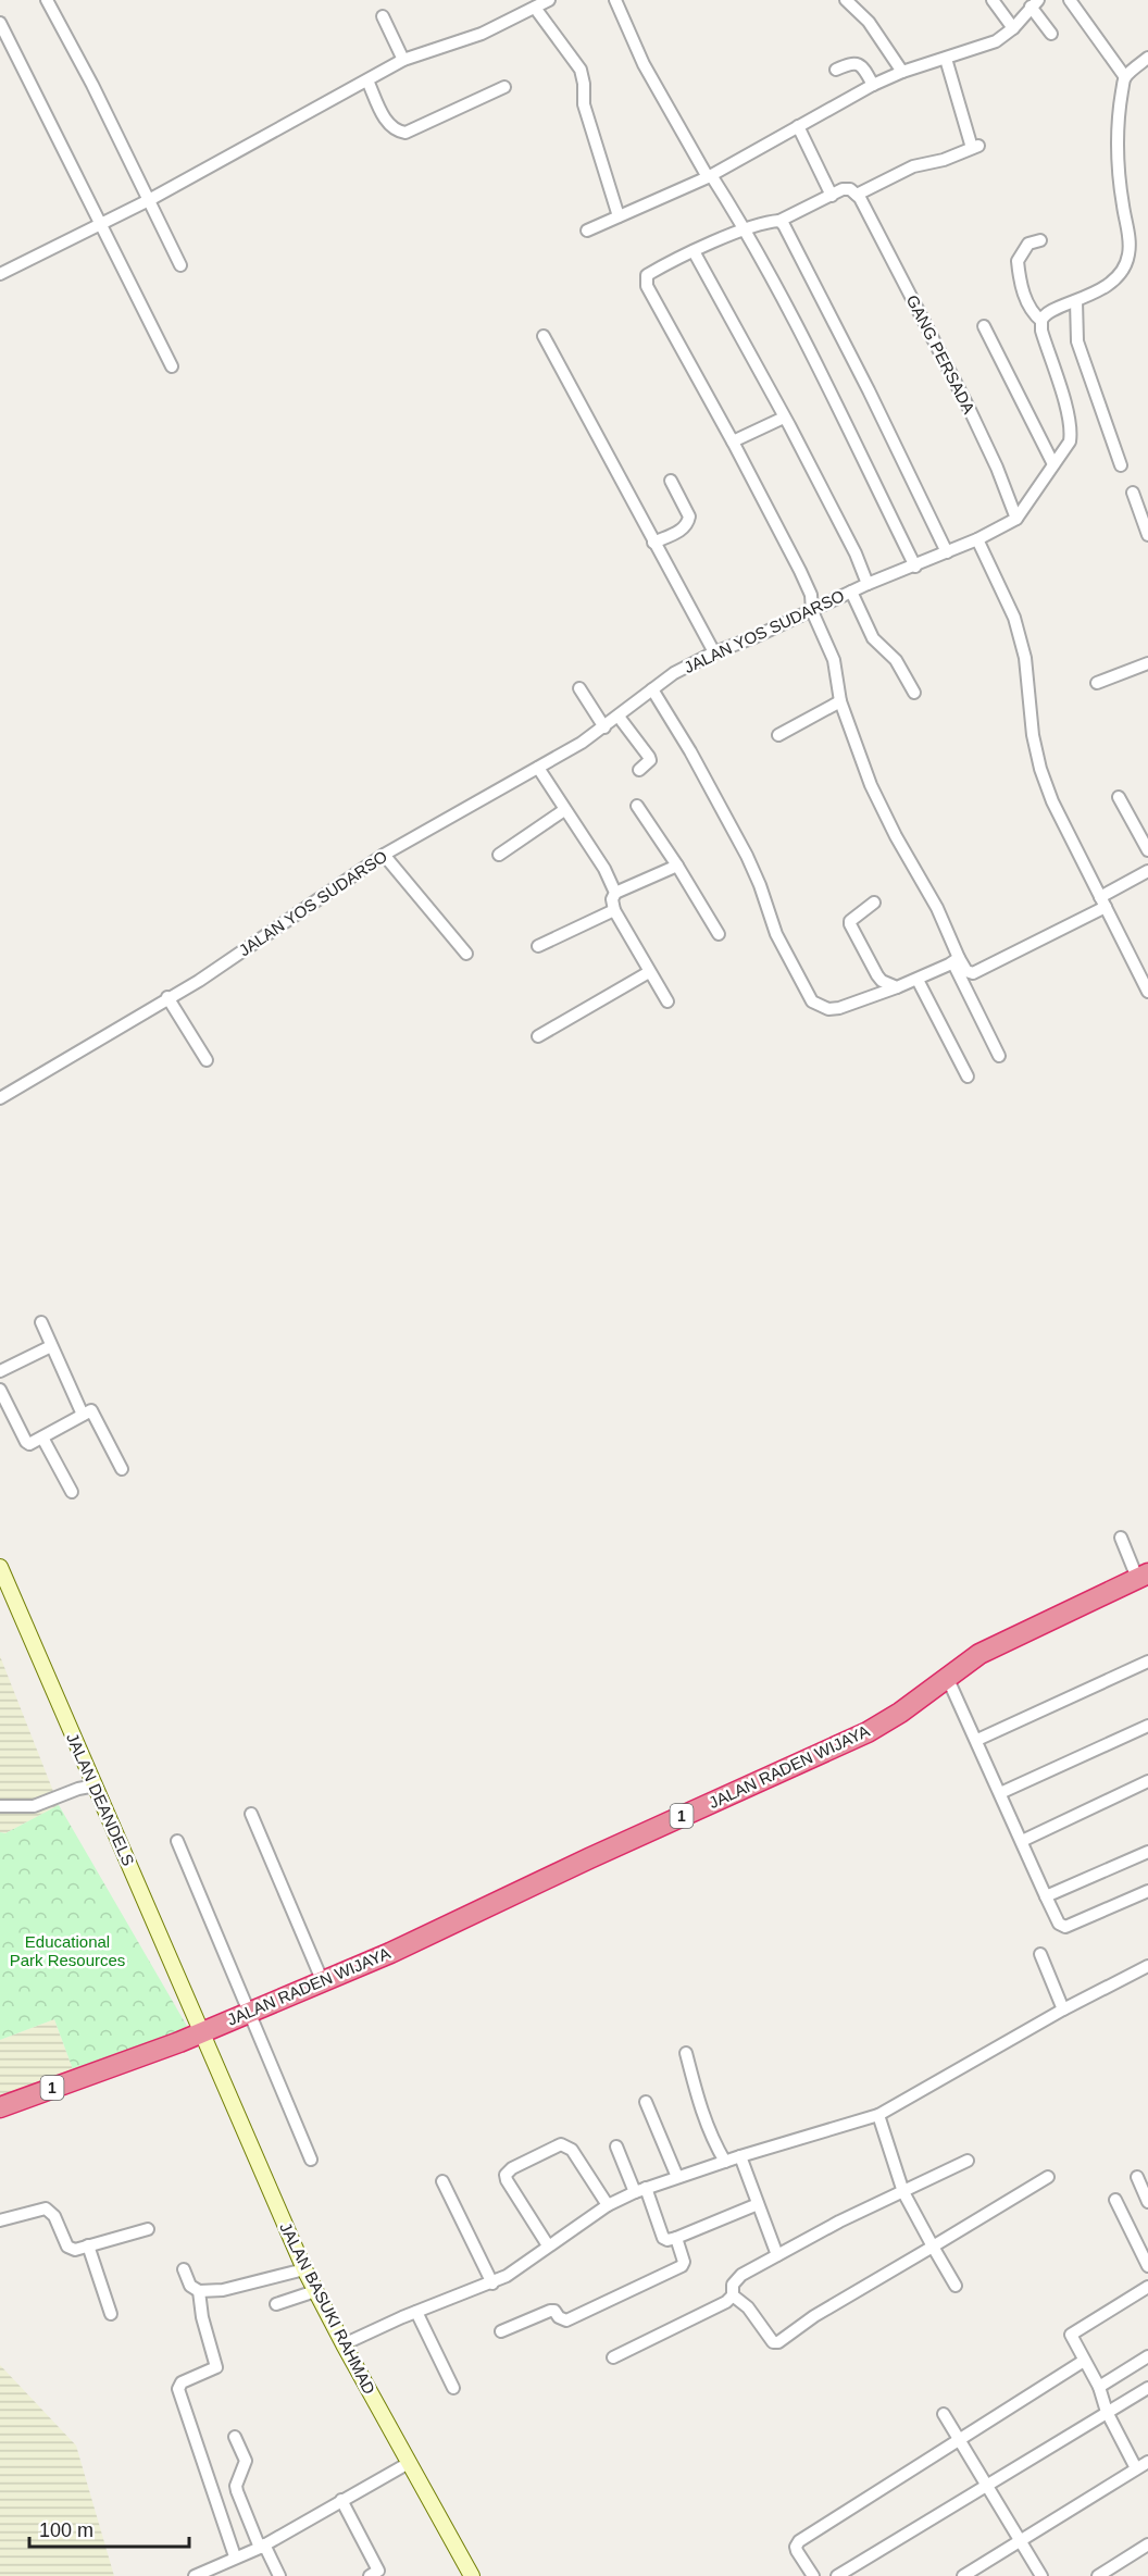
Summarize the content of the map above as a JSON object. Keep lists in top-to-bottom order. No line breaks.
{"streets":{"highway":["JALAN RADEN WIJAYA","1"],"main road":["JALAN DEANDELS","JALAN BASUKI RAHMAD"],"street":["GANG PERSADA","JALAN YOS SUDARSO"]},"crossings":[["GANG PERSADA","JALAN YOS SUDARSO"],["JALAN RADEN WIJAYA","JALAN DEANDELS"],["JALAN RADEN WIJAYA","1"],["JALAN RADEN WIJAYA","JALAN BASUKI RAHMAD"],["JALAN DEANDELS","1"],["JALAN DEANDELS","JALAN BASUKI RAHMAD"],["1","JALAN BASUKI RAHMAD"]],"parks":["Educational Park Resources"],"scale_bar":"100 m"}
